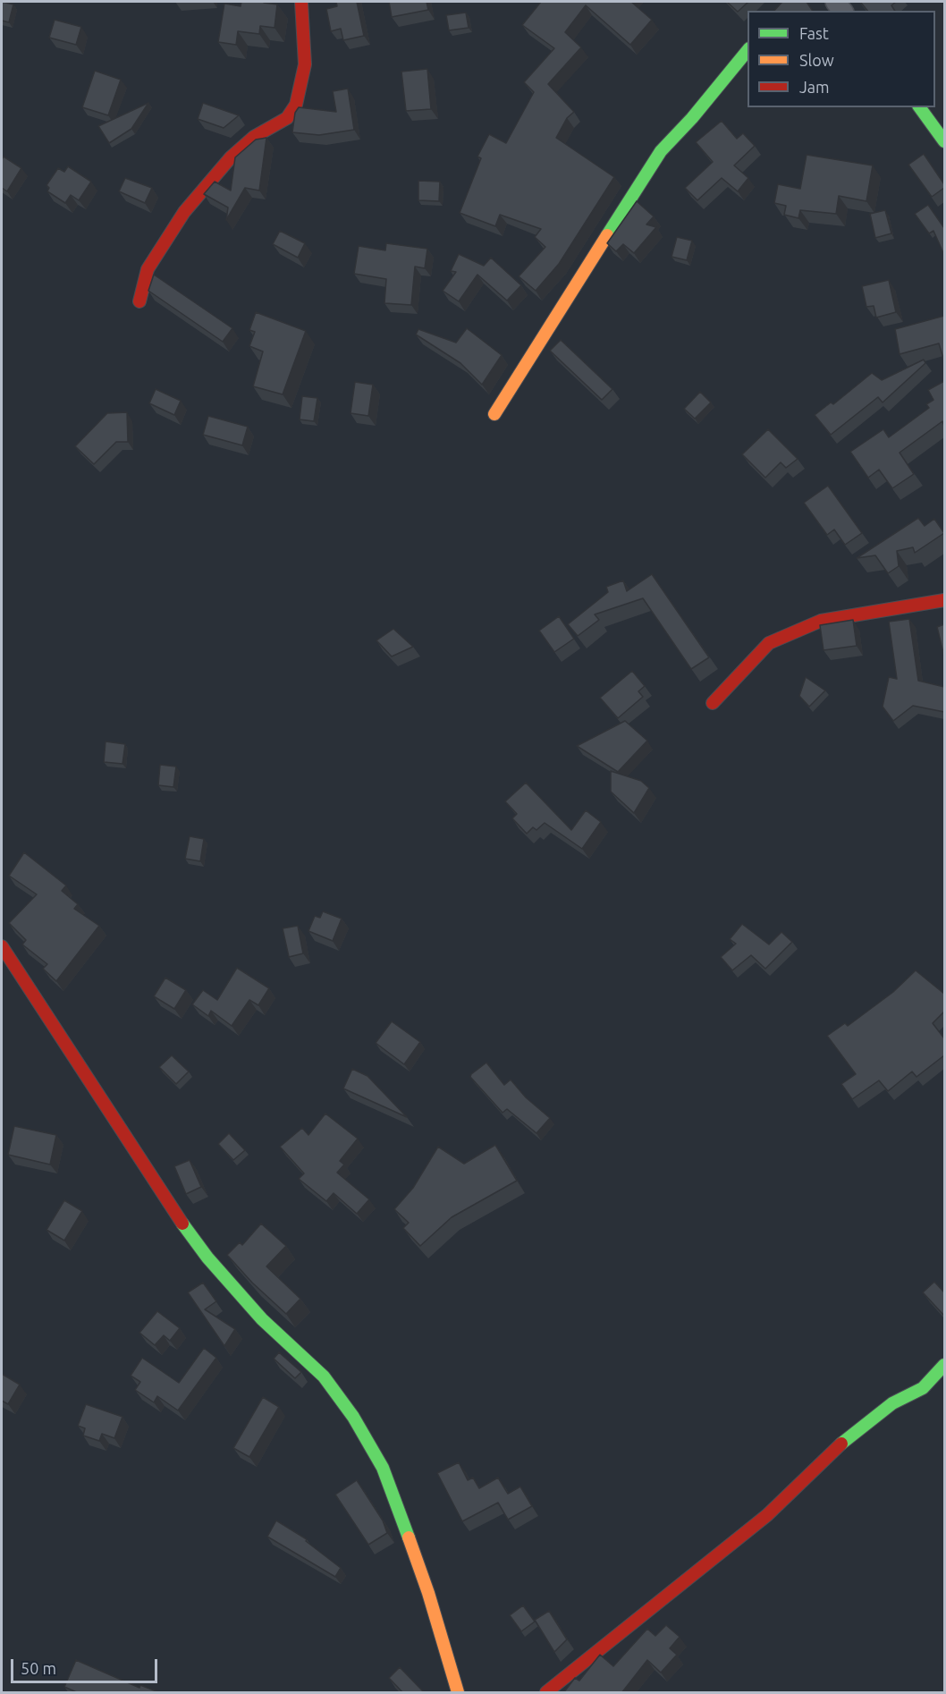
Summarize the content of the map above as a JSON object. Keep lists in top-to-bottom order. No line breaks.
{"legend":["Fast","Slow","Jam"],"scale_bar":"50 m"}
